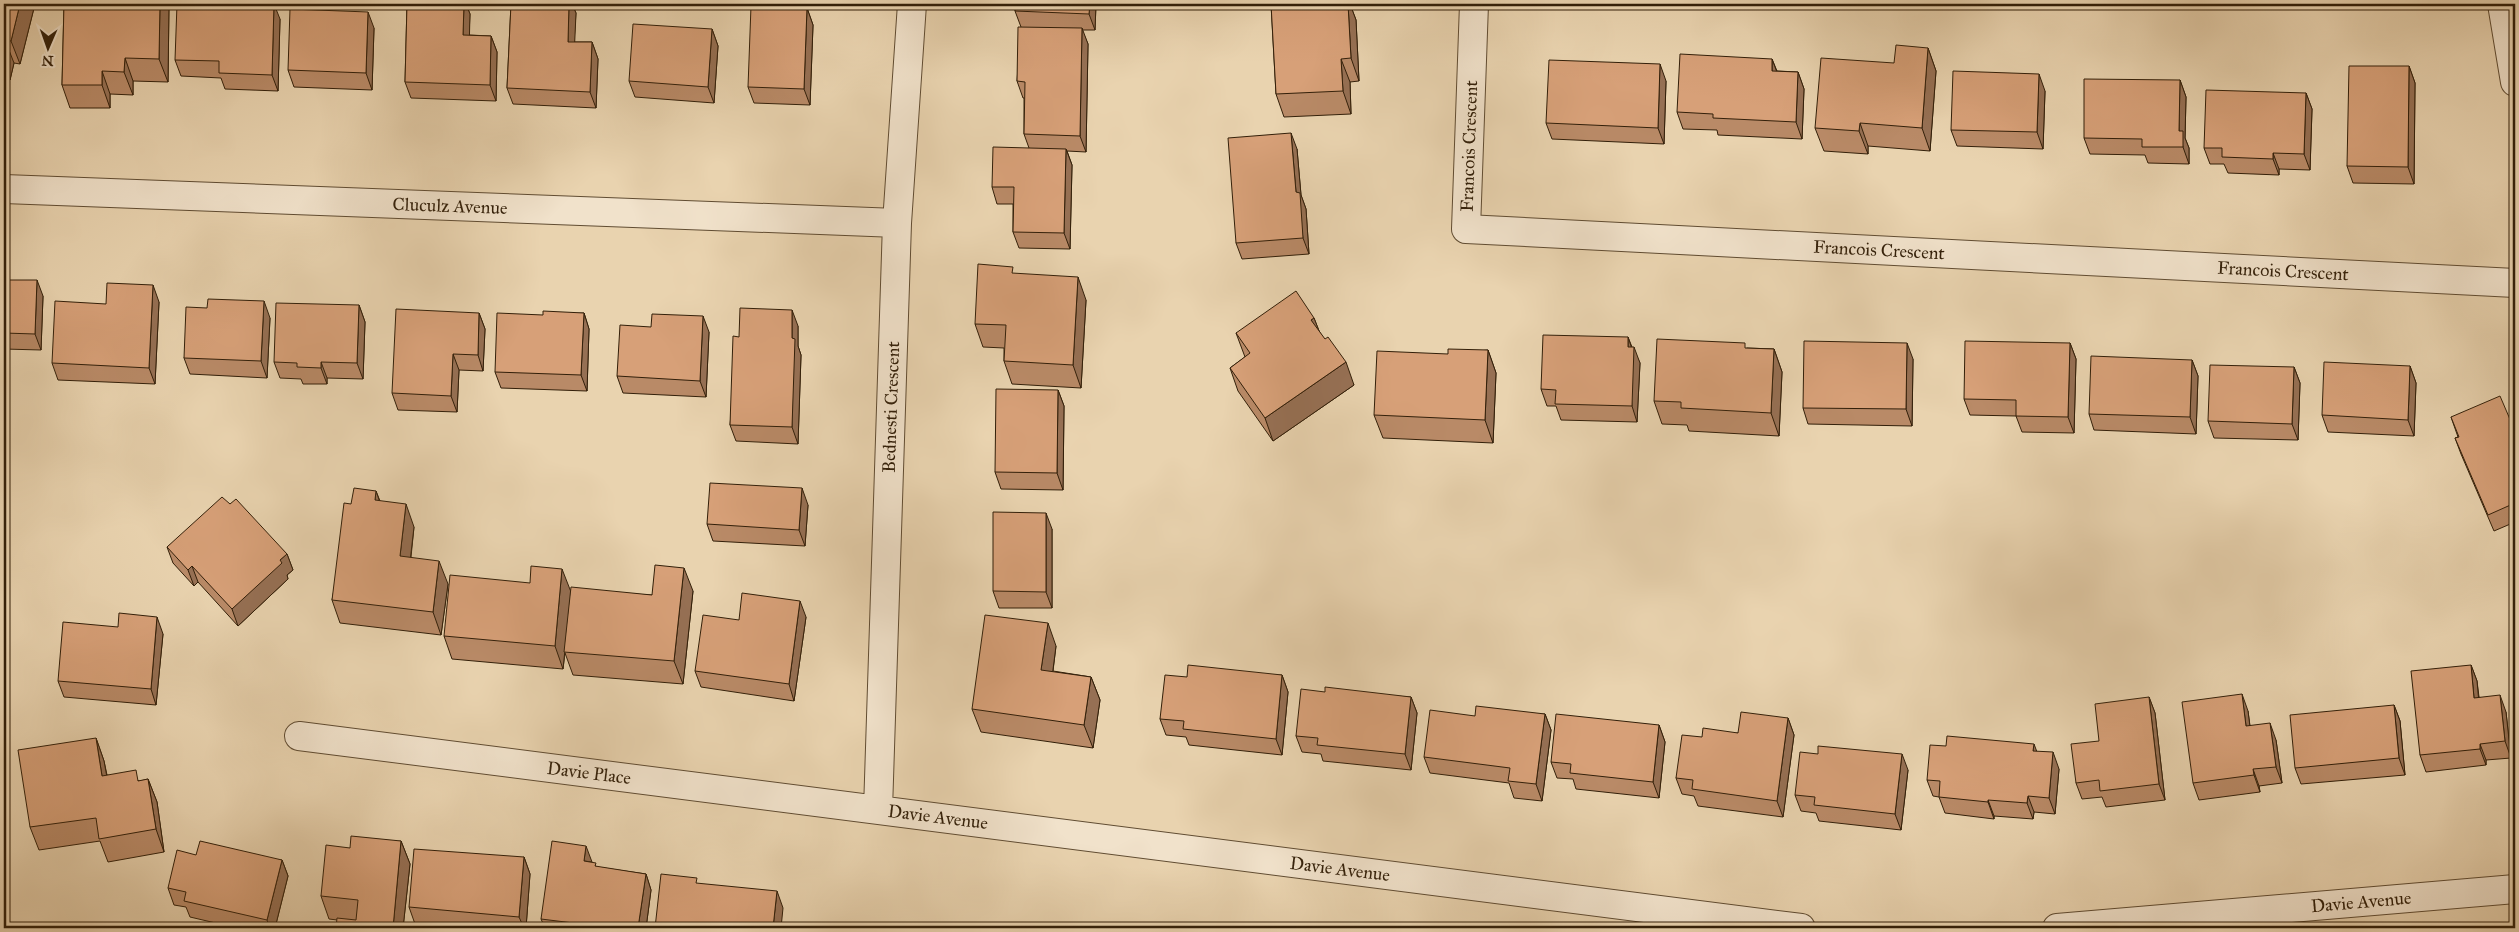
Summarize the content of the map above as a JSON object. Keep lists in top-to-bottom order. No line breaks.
{"streets":{"street":["Francois Crescent","Cluculz Avenue","Bednesti Crescent","Davie Place","Davie Avenue"]},"crossings":[["Cluculz Avenue","Bednesti Crescent"],["Bednesti Crescent","Davie Place"],["Bednesti Crescent","Davie Avenue"],["Davie Place","Davie Avenue"]],"north":"bottom"}
